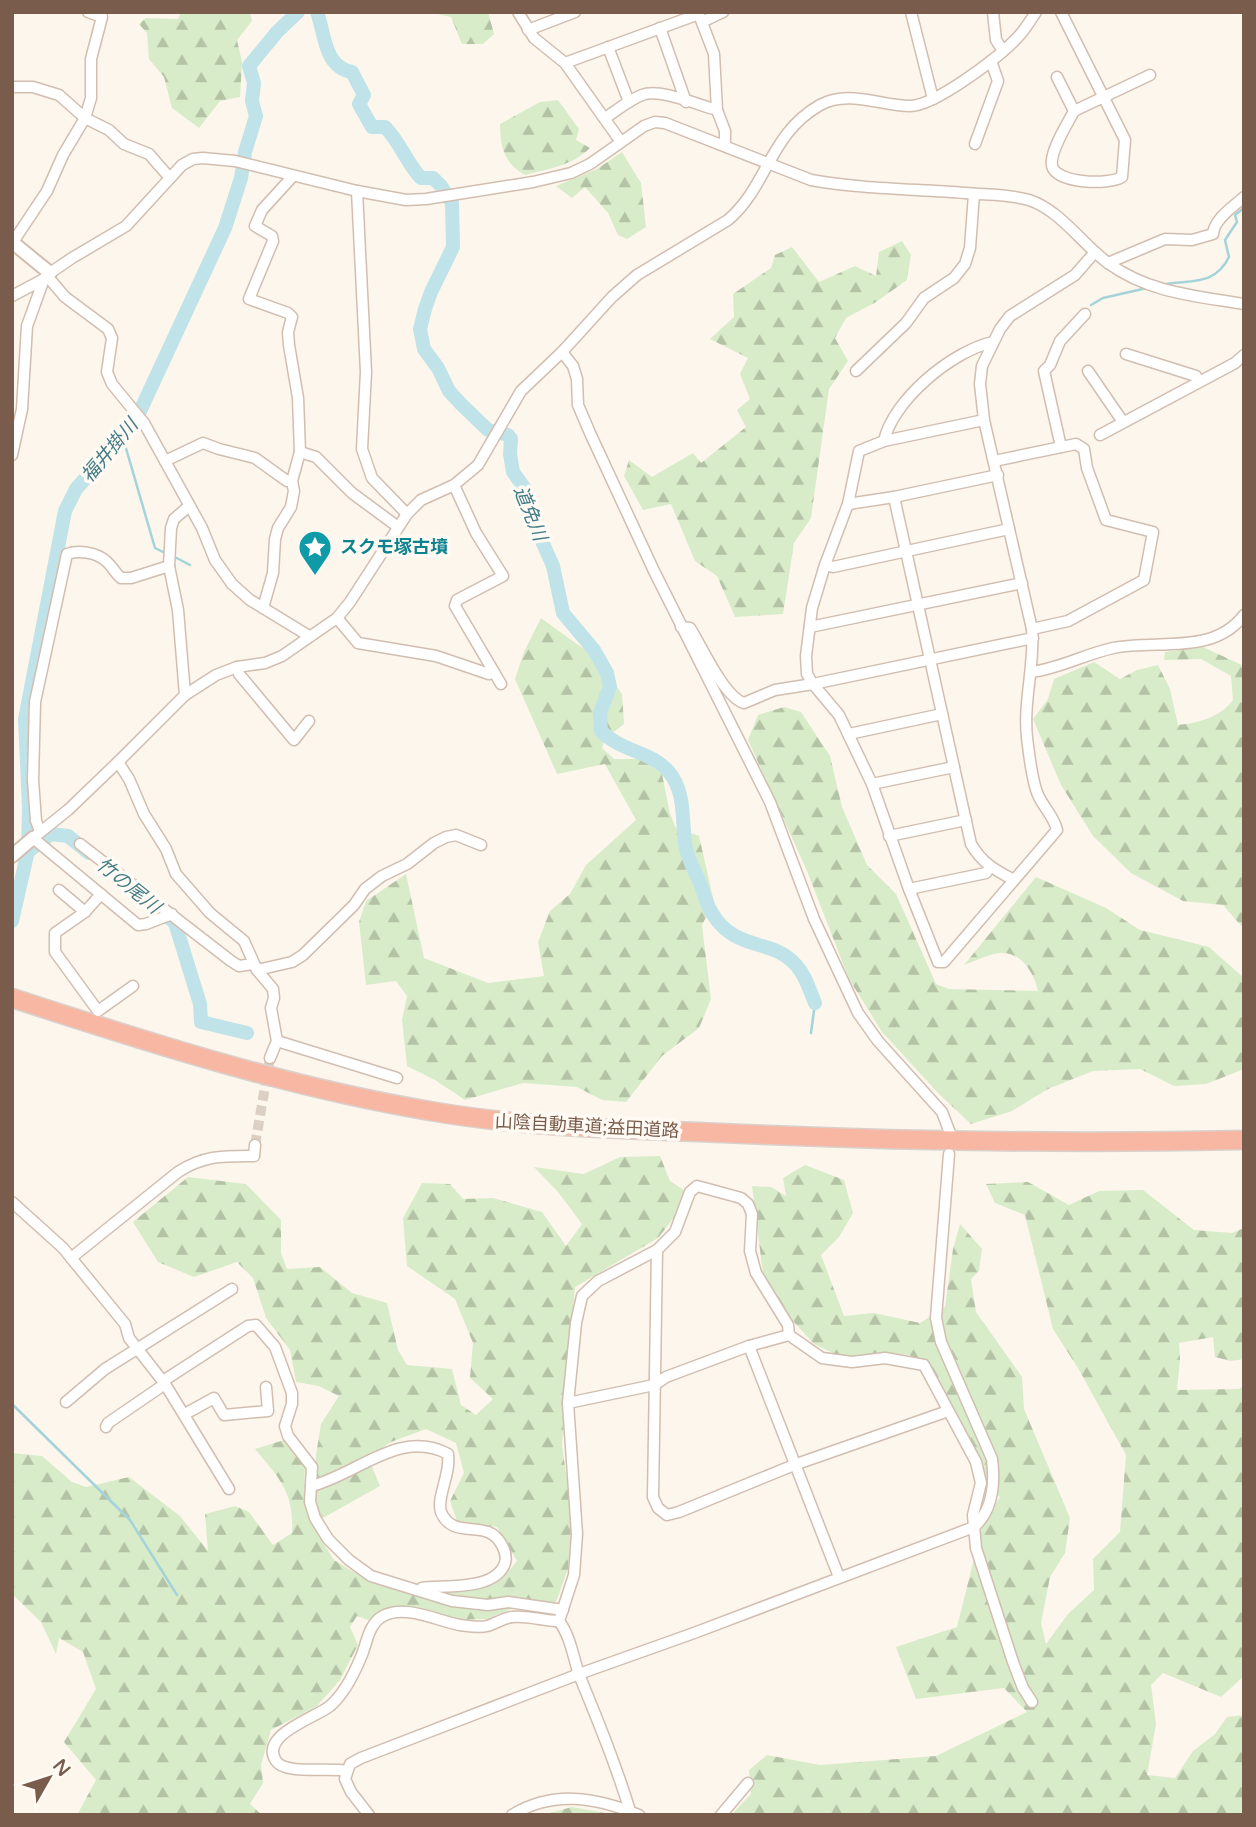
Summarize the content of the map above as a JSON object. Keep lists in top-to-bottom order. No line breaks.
{"streets":{"highway":["山陰自動車道;益田道路"]},"water":["福井掛川","道免川","竹の尾川"],"places":{"place":["スクモ塚古墳"]},"north":"top right"}
